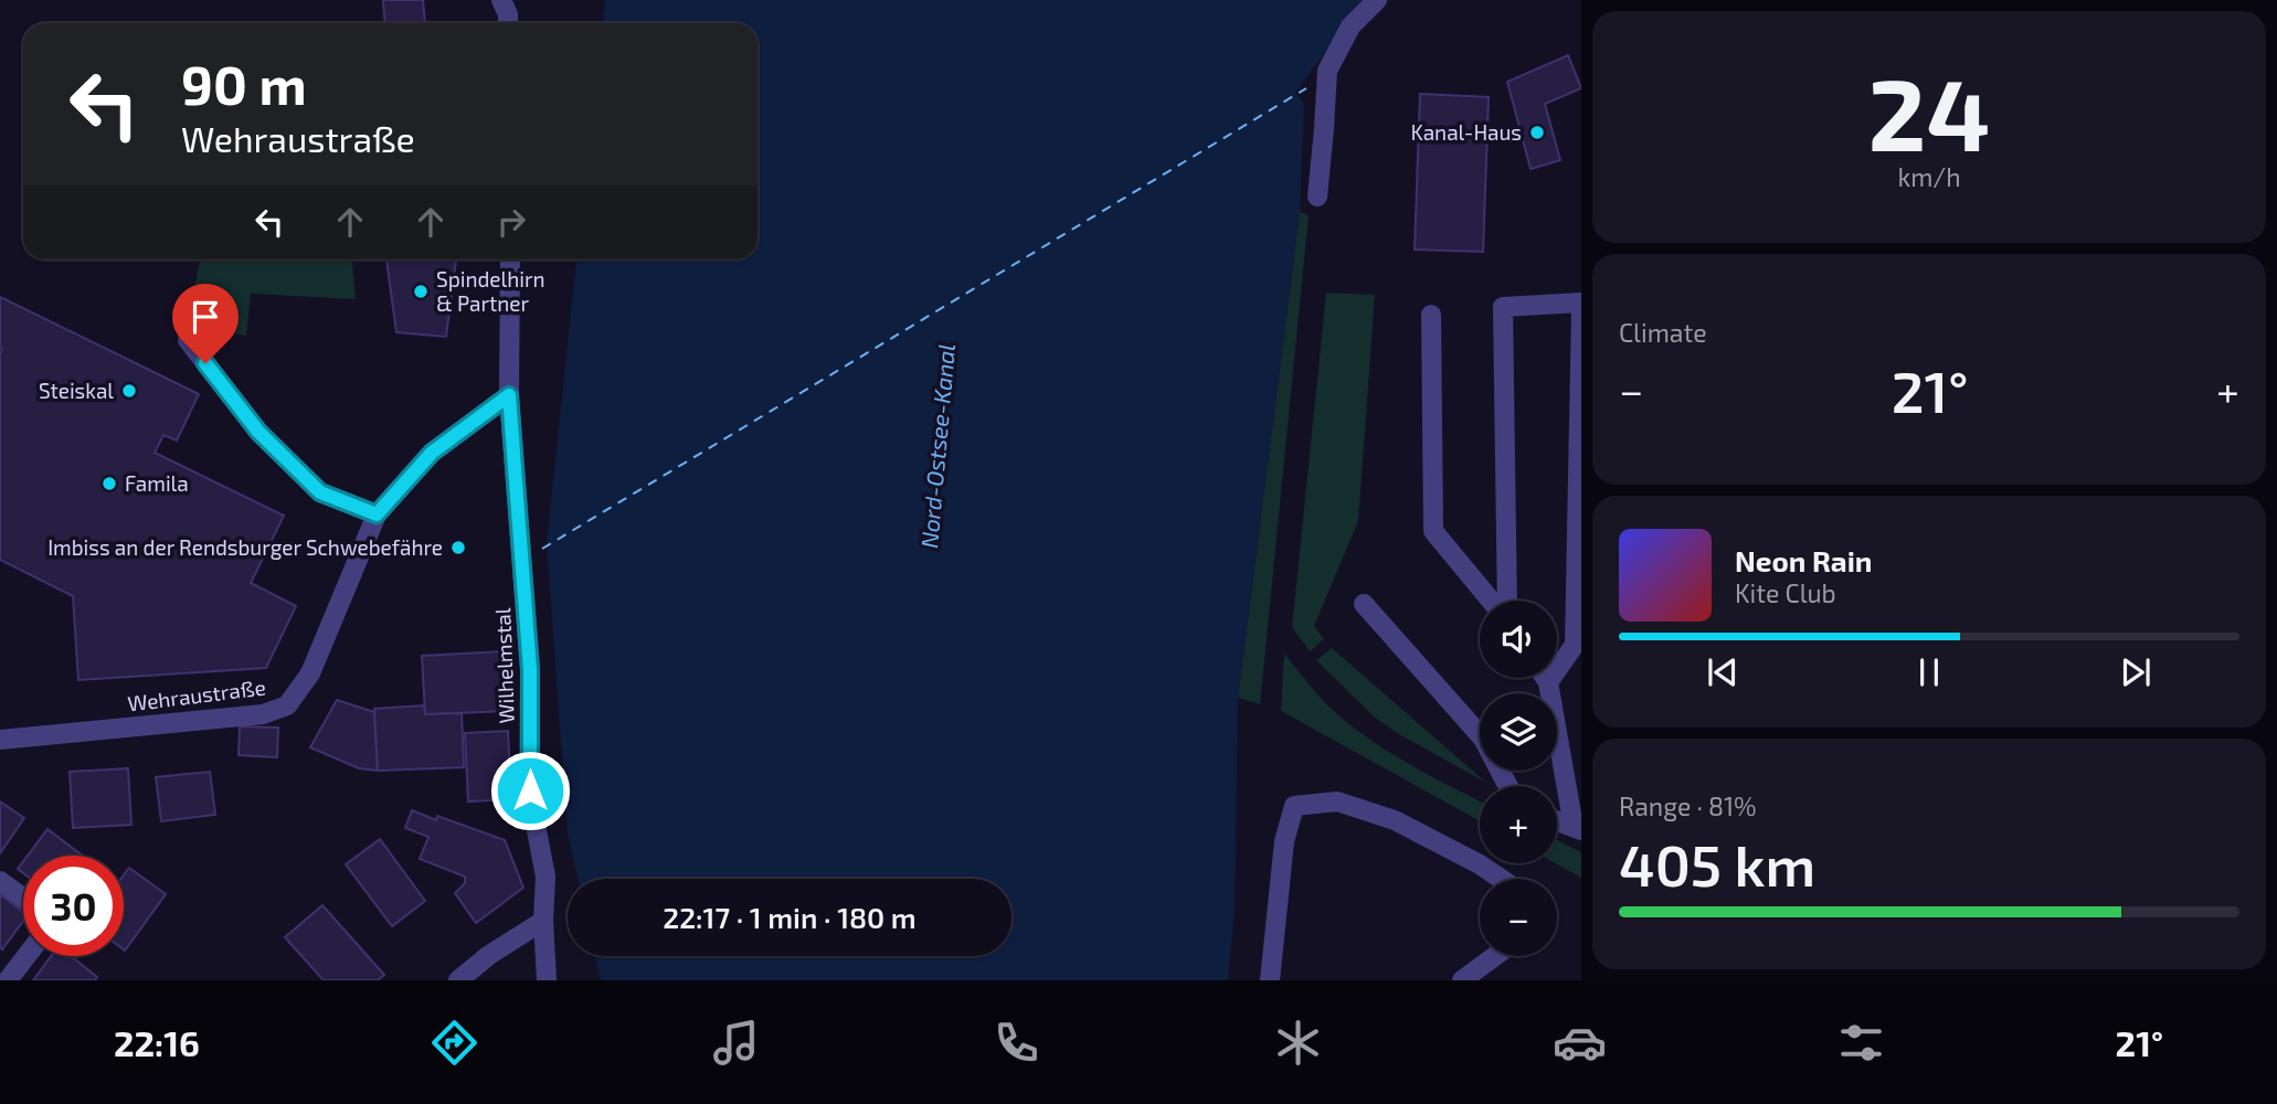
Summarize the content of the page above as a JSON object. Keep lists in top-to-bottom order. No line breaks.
{"streets":{"street":["Wilhelmstal","Wehraustraße"]},"crossings":[["Wilhelmstal","Wehraustraße"]],"water":["Nord-Ostsee-Kanal"],"places":["Kanal-Haus","Spindelhirn & Partner","Steiskal","Famila","Imbiss an der Rendsburger Schwebefähre"],"page":{"tile":[["24","km/h"],"Climate",["Range · 81%","405 km"]],"turn":["90 m","Wehraustraße"],"heat":["−","21°","+"],"song":["Neon Rain","Kite Club"],"map_buttons":["+","−"],"limit":"30","trip":"22:17 · 1 min · 180 m","tabs":["22:16","21°"]}}
